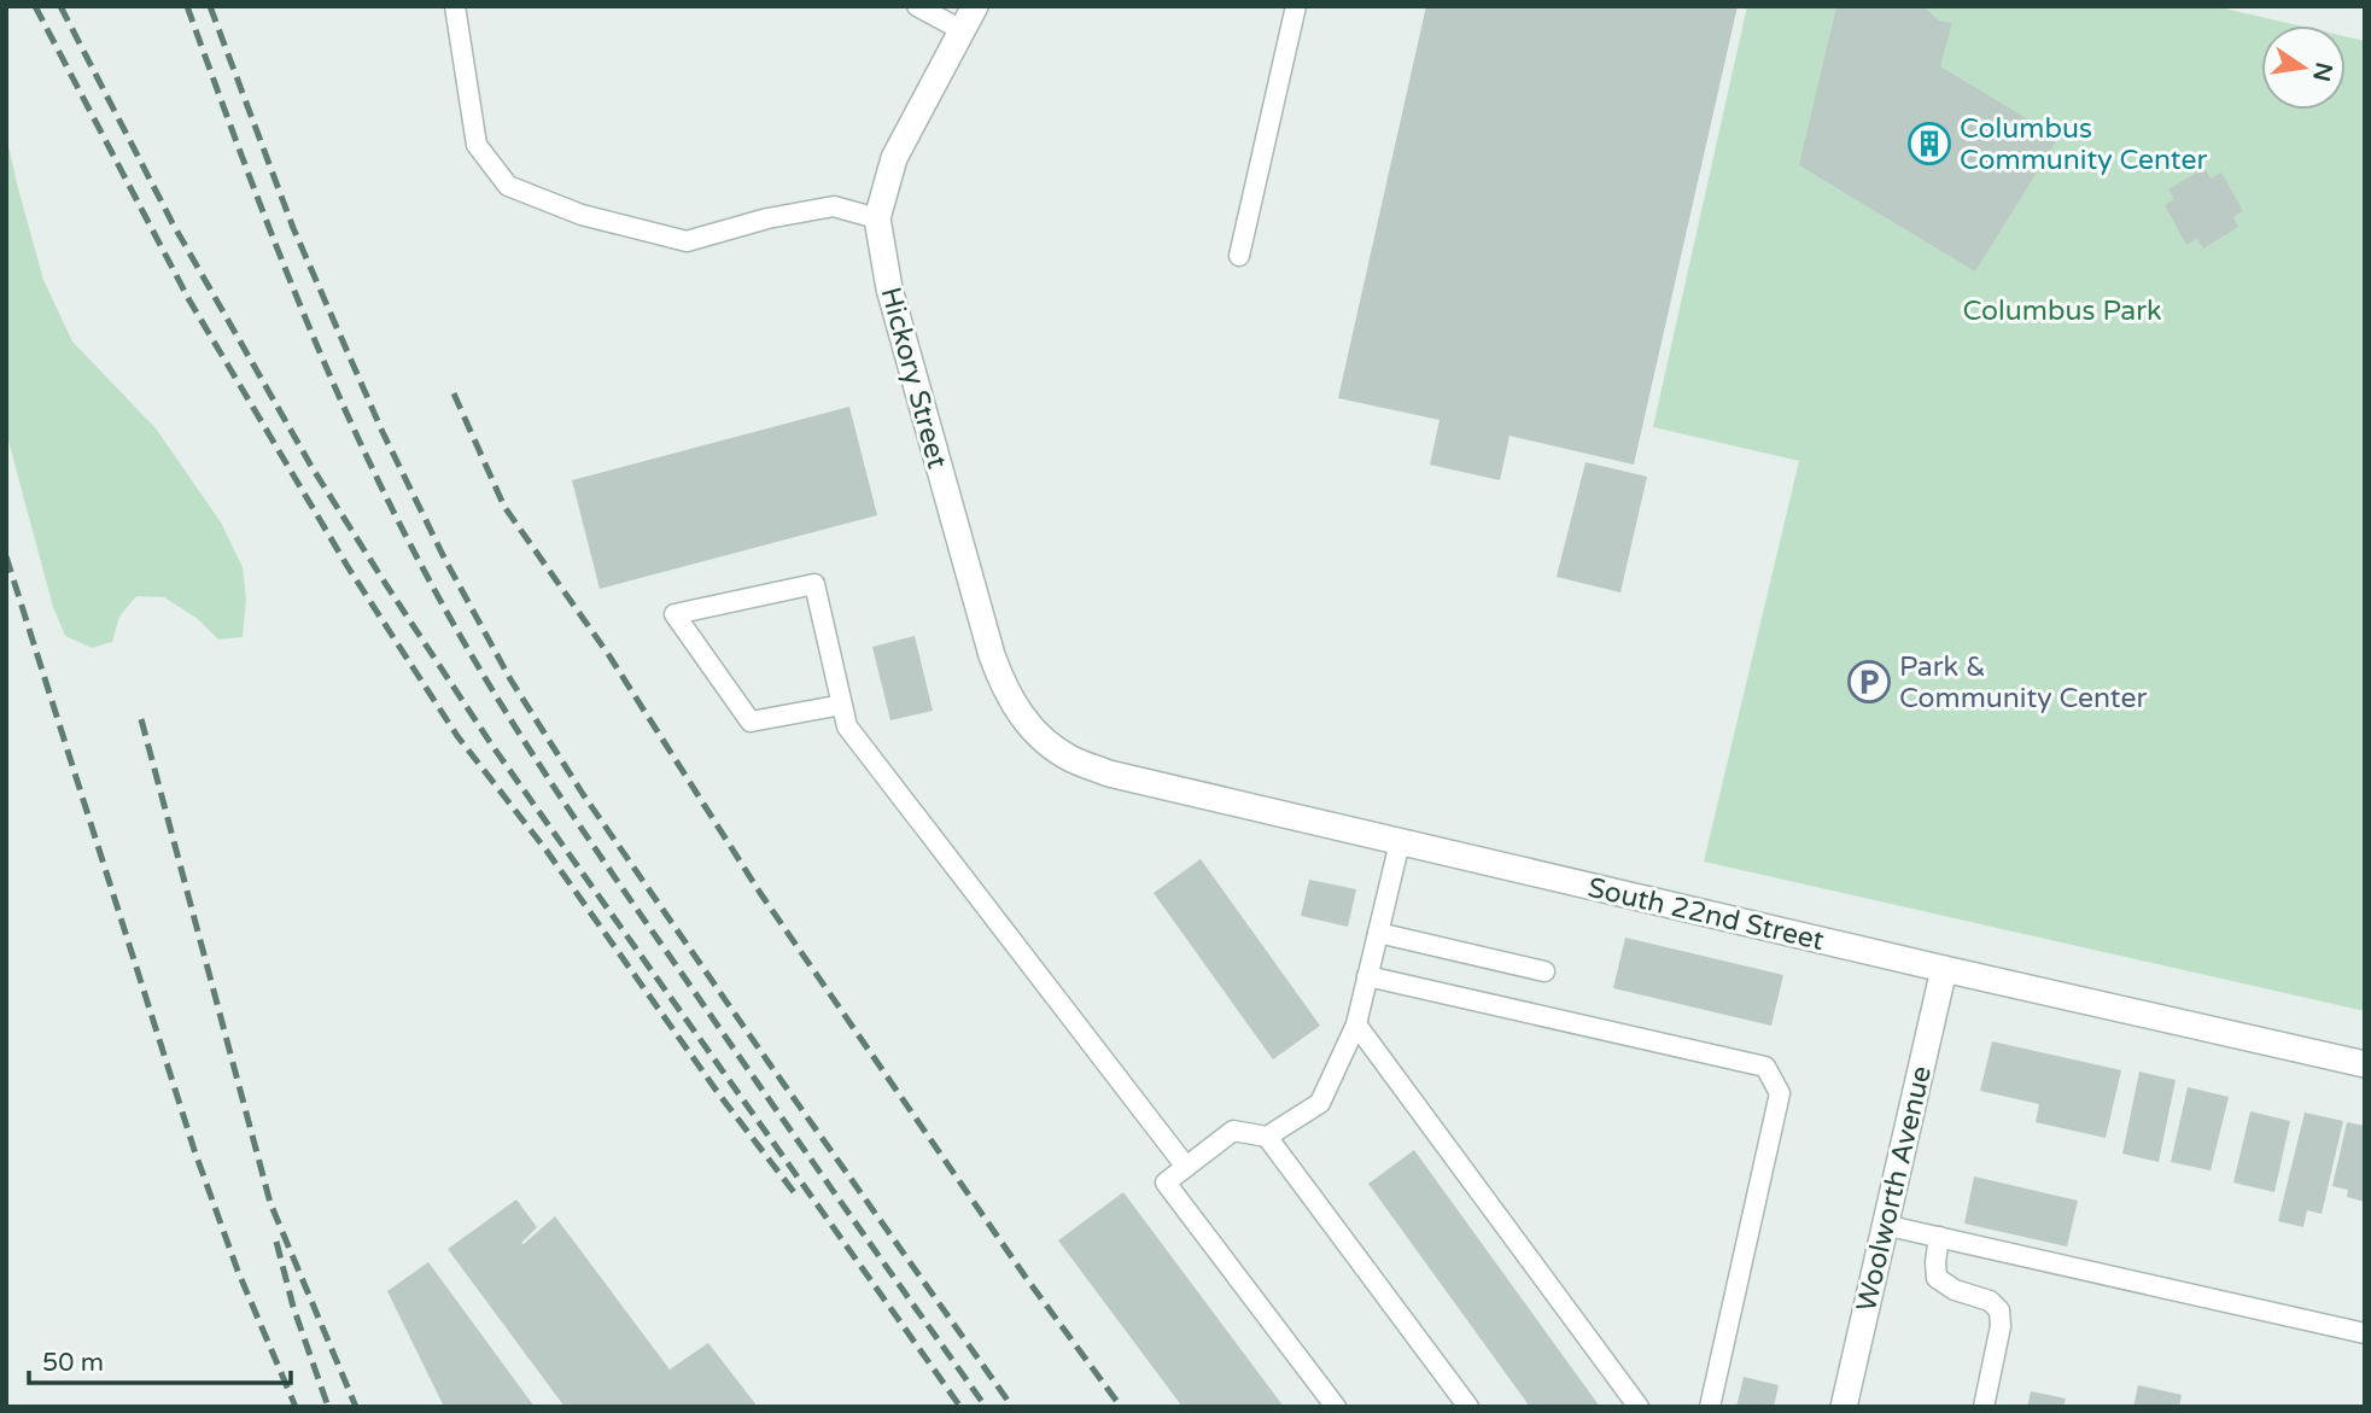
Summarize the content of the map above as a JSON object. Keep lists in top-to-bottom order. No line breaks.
{"streets":{"street":["Hickory Street","South 22nd Street","Woolworth Avenue"]},"crossings":[["Hickory Street","South 22nd Street"],["South 22nd Street","Woolworth Avenue"]],"parks":["Columbus Park"],"places":{"building":["Columbus Community Center"],"parking":["Park & Community Center"]},"scale_bar":"50 m","north":"right"}
